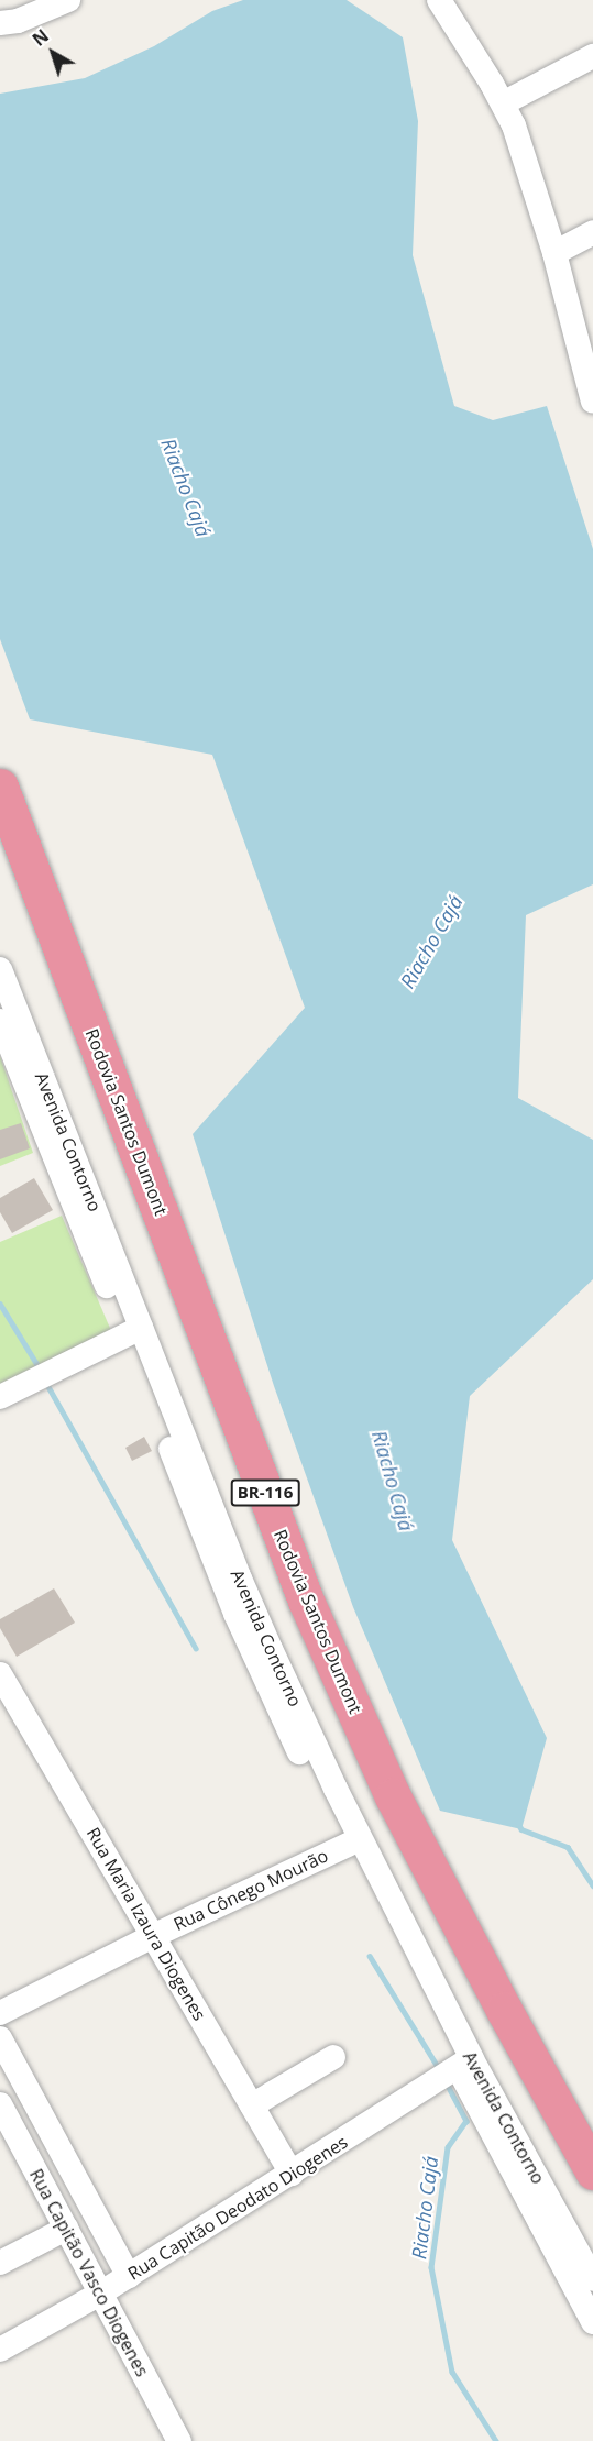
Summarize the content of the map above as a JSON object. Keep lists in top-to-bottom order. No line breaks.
{"streets":{"highway":["Rodovia Santos Dumont","BR-116"],"street":["Avenida Contorno","Rua Cônego Mourão","Rua Maria Izaura Diogenes","Rua Capitão Deodato Diogenes","Rua Capitão Vasco Diogenes"]},"crossings":[["Avenida Contorno","Rua Cônego Mourão"],["Avenida Contorno","Rua Capitão Deodato Diogenes"],["Rua Cônego Mourão","Rua Maria Izaura Diogenes"],["Rua Maria Izaura Diogenes","Rua Capitão Deodato Diogenes"],["Rua Capitão Deodato Diogenes","Rua Capitão Vasco Diogenes"]],"water":["Riacho Cajá"],"north":"top left"}
